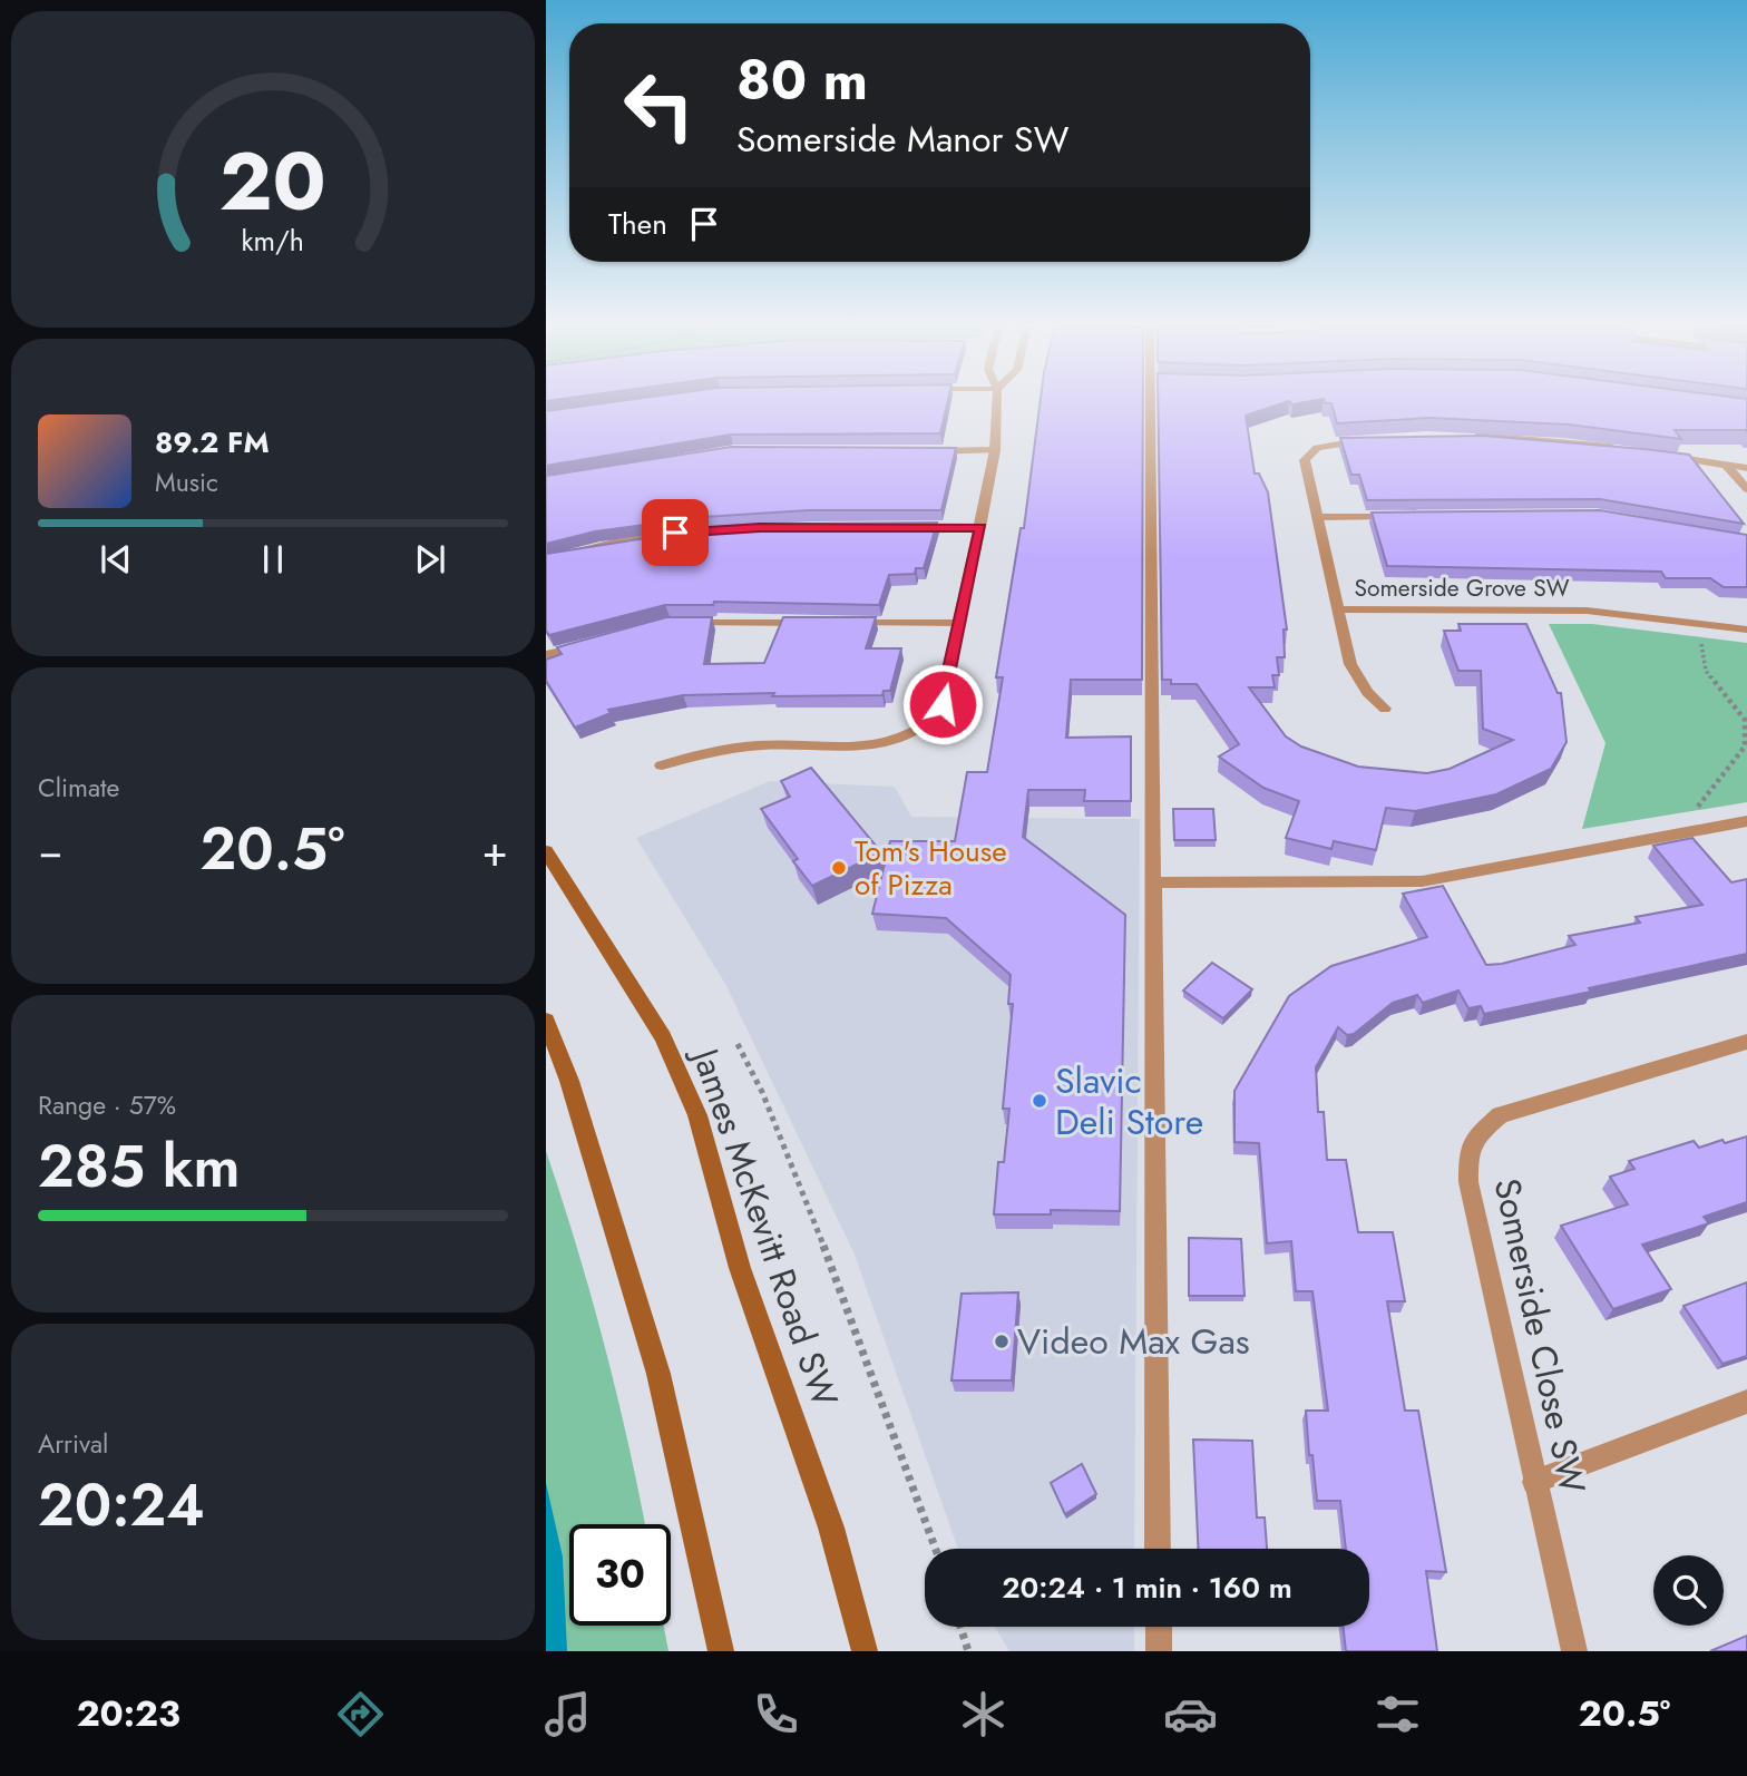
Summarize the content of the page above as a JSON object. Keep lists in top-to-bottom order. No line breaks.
{"streets":{"main road":["James McKevitt Road SW"],"street":["Somerside Grove SW","Somerside Close SW"]},"places":["Tom's House of Pizza","Slavic Deli Store","Video Max Gas"],"page":{"turn":["80 m","Somerside Manor SW"],"then":"Then","song":["89.2 FM","Music"],"tile":["Climate",["Range · 57%","285 km"],["Arrival","20:24"]],"heat":["−","20.5°","+"],"limit":"30","trip":"20:24 · 1 min · 160 m","tabs":["20:23","20.5°"],"gauge":["20","km/h"]}}
